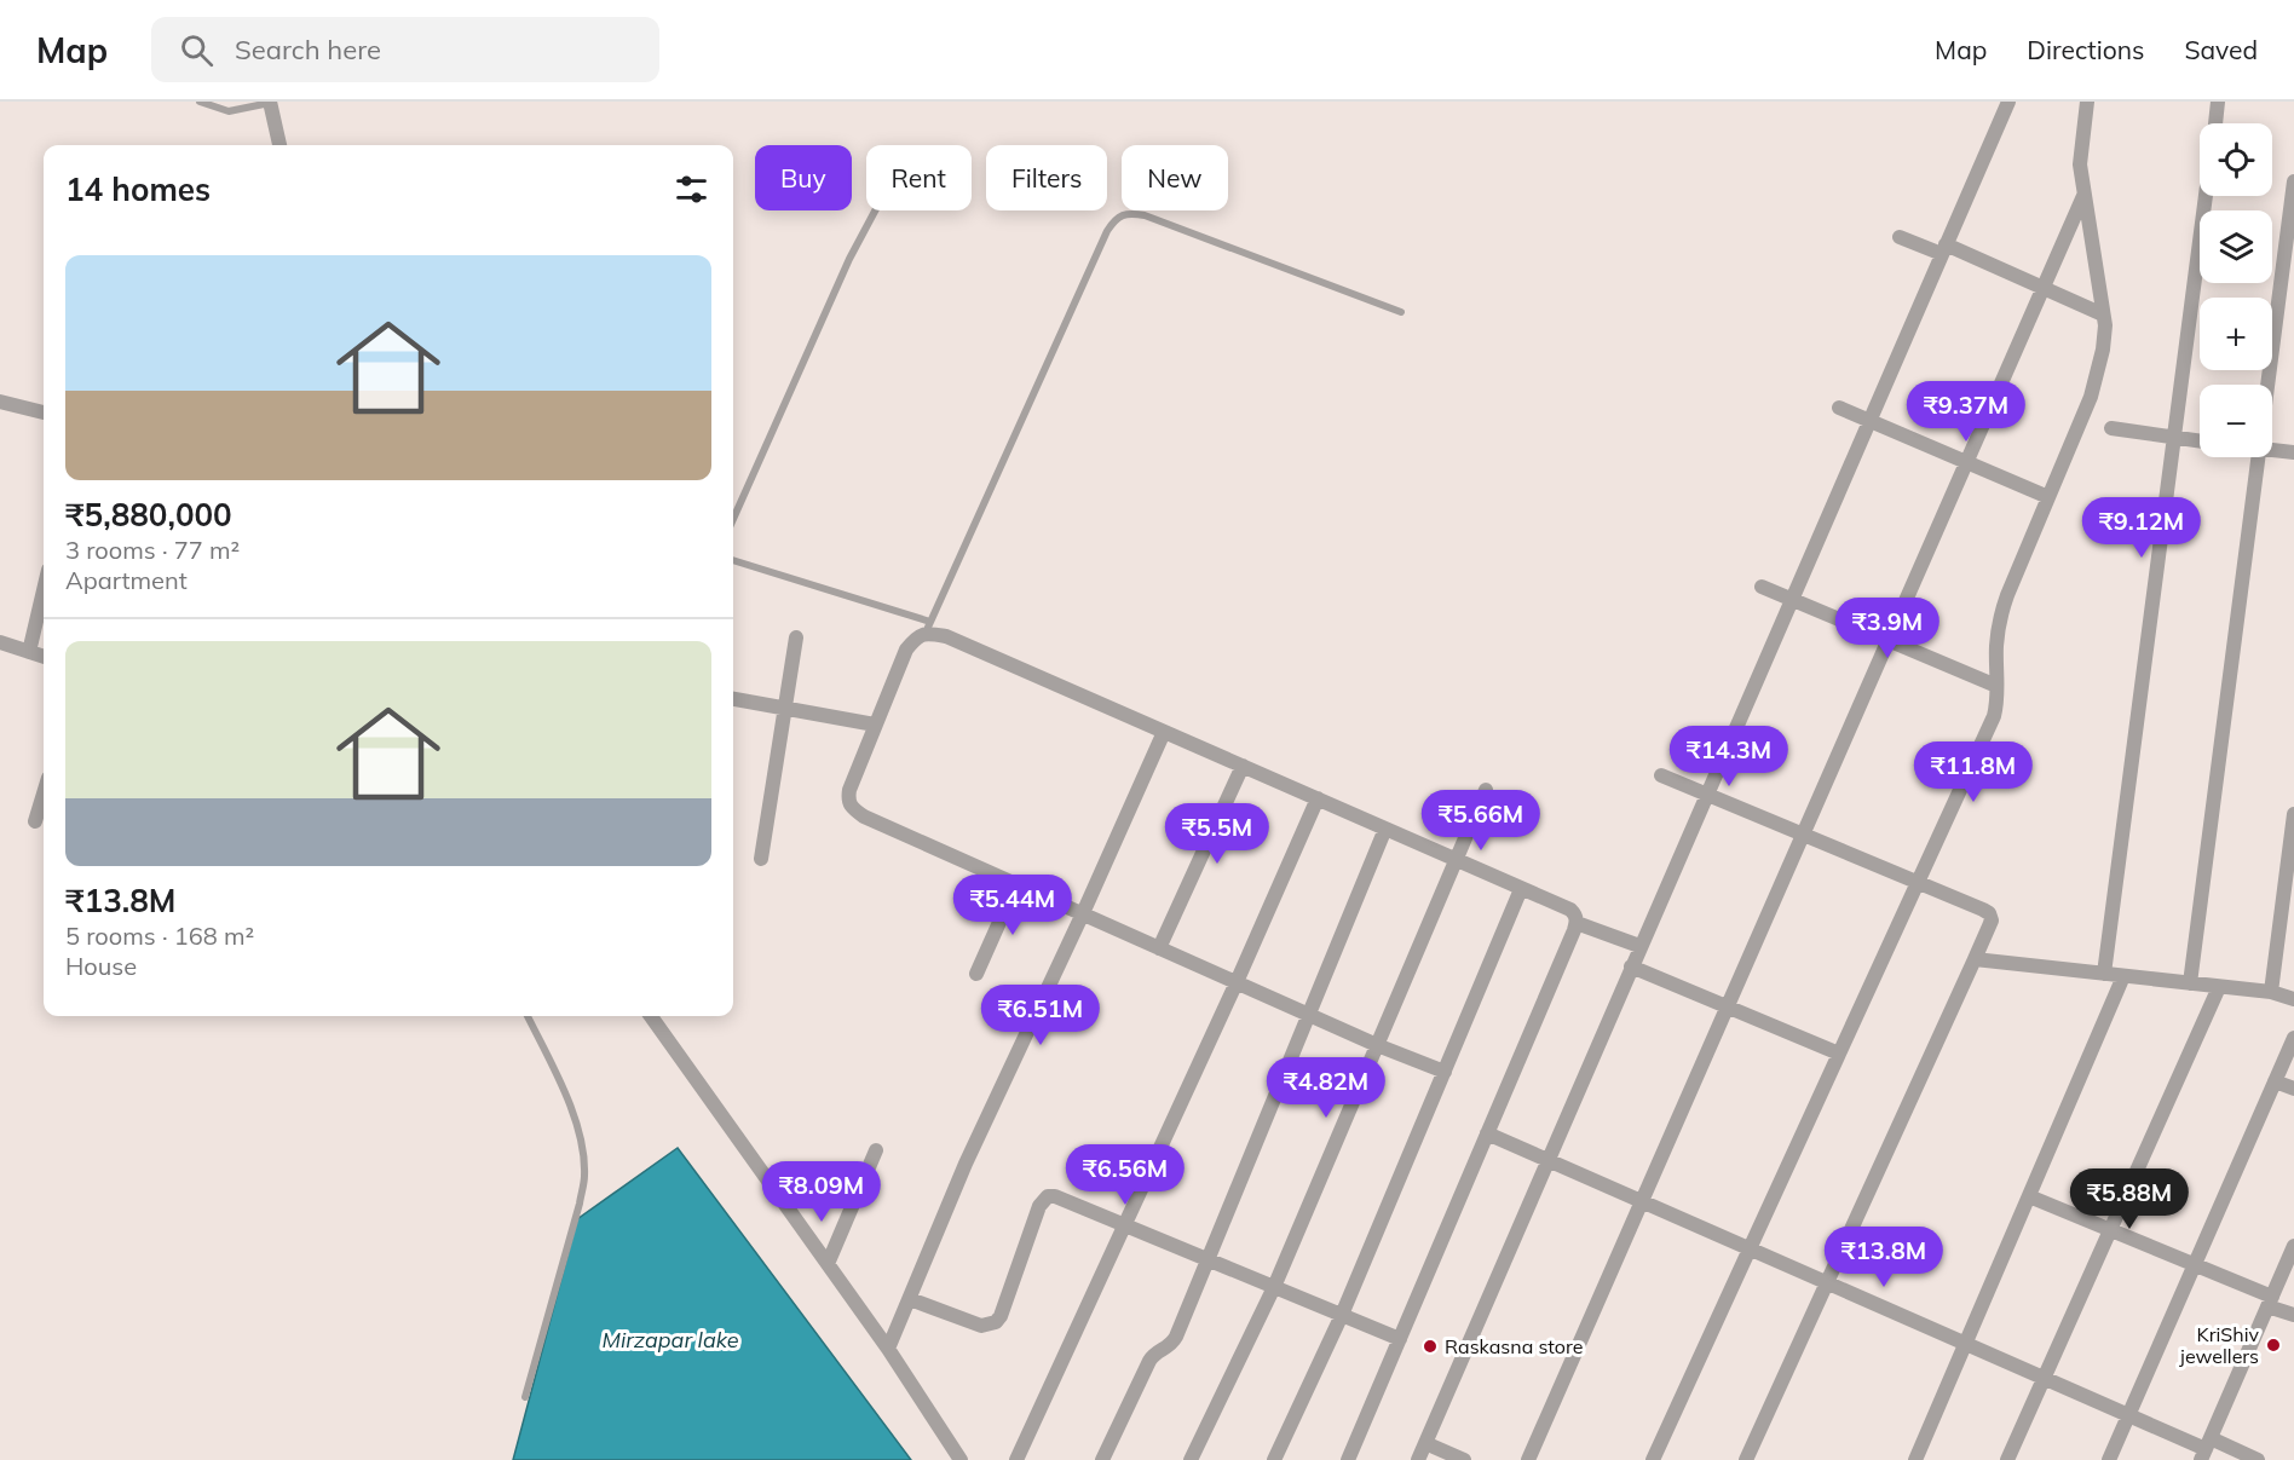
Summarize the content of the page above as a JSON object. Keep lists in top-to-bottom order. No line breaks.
{"water":["Mirzapar lake"],"places":["KriShiv jewellers","Raskasna store"],"page":{"header":"Map","search":"Search here","nav":["Map","Directions","Saved"],"map_buttons":["+","−"],"chip":["Buy","Rent","Filters","New"],"heading":"14 homes","list":[{"name":"₹5,880,000","note":"3 rooms · 77 m² · Apartment"},{"name":"₹13.8M","note":"5 rooms · 168 m² · House"}],"price":["₹9.37M","₹9.12M","₹3.9M","₹14.3M","₹11.8M","₹5.66M","₹5.5M","₹5.44M","₹6.51M","₹4.82M","₹6.56M","₹8.09M","₹5.88M","₹13.8M"]}}
